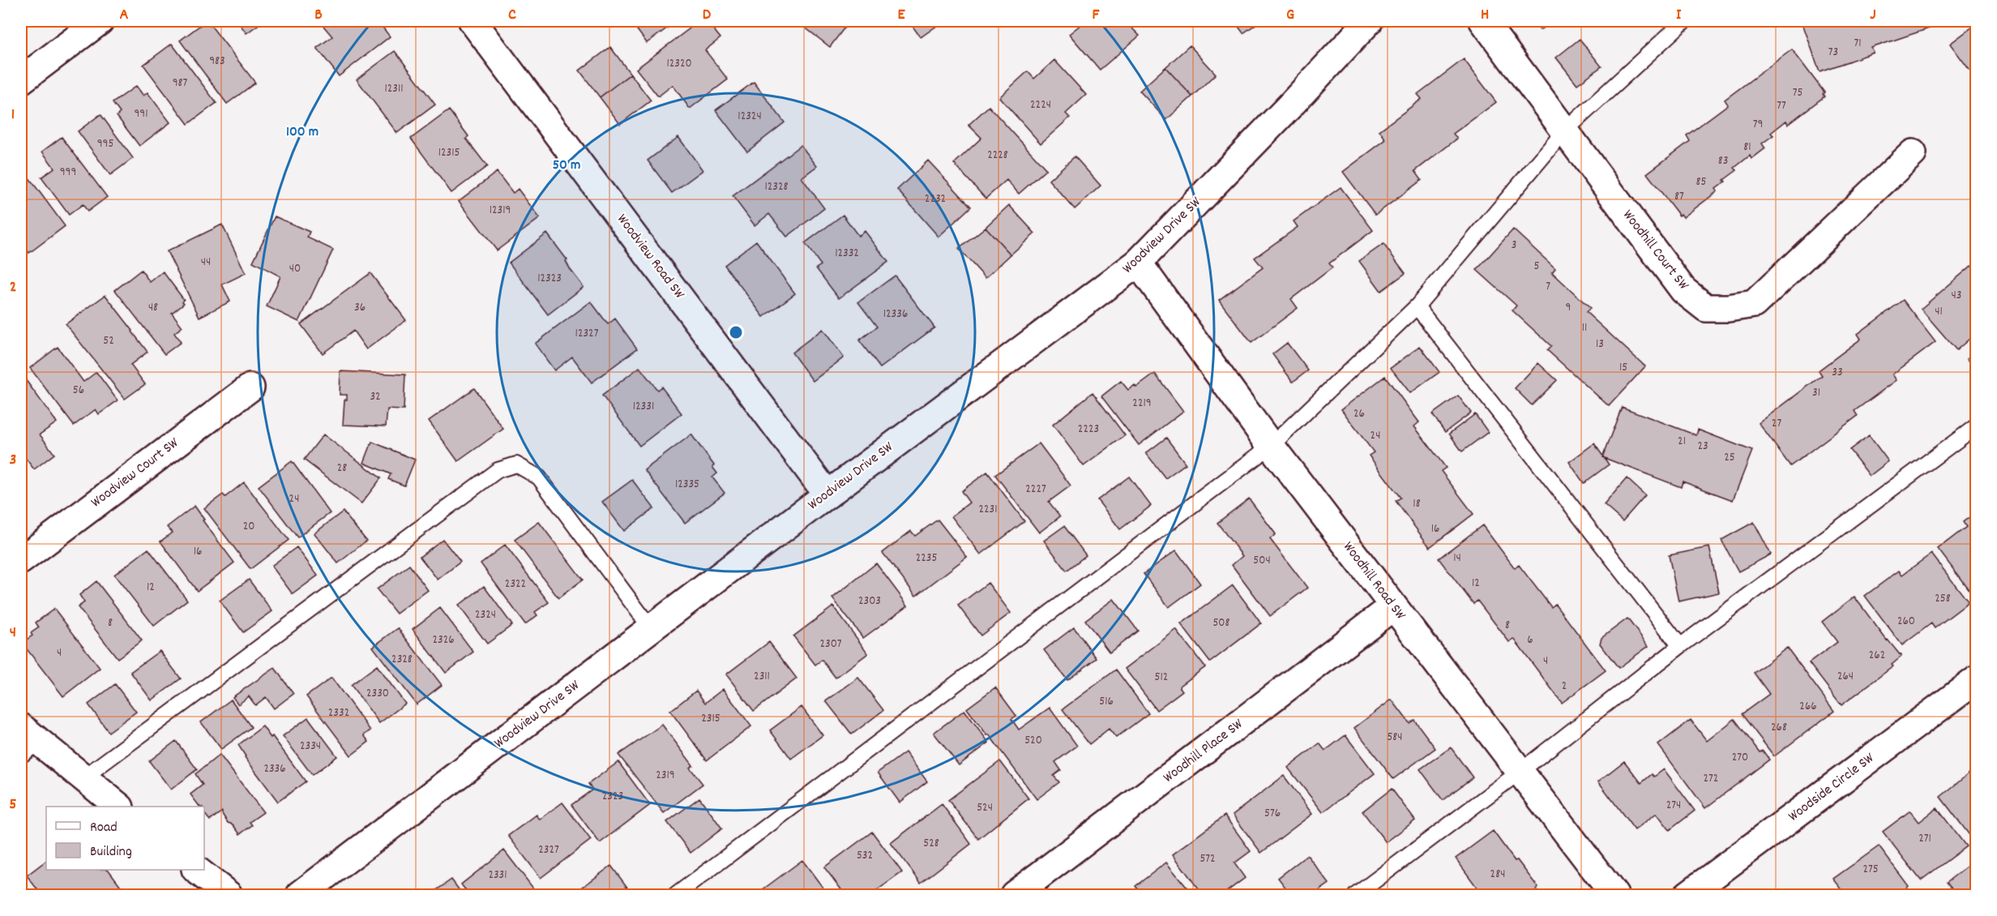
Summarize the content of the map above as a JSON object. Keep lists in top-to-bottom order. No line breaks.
{"streets":{"street":["Woodview Drive SW","Woodhill Court SW","Woodview Road SW","Woodview Court SW","Woodhill Road SW","Woodhill Place SW","Woodside Circle SW"]},"crossings":[["Woodview Drive SW","Woodview Road SW"],["Woodview Drive SW","Woodhill Road SW"],["Woodhill Road SW","Woodhill Place SW"]],"house_numbers":["71","73","983","12320","987","12311","75","2224","77","991","12324","79","995","81","12315","2228","83","999","85","12328","87","2232","12319","3","12332","44","5","40","12323","7","43","48","36","9","41","12336","11","12327","52","13","15","33","56","31","32","2219","12331","26","27","2223","24","21","23","25","28","12335","2227","24","18","2231","20","16","16","2235","14","504","12","2322","12","258","2303","2324","260","8","508","8","2326","6","2307","4","262","2328","4","2311","264","512","2","2330","516","266","2332","2315","268","584","520","2334","270","2336","2319","272","2323","274","524","576","271","528","2327","532","572","275","284","2331"],"legend":["Road","Building"],"grid":{"columns":["A","B","C","D","E","F","G","H","I","J"],"rows":["1","2","3","4","5"]},"rings":["100 m","50 m"]}
